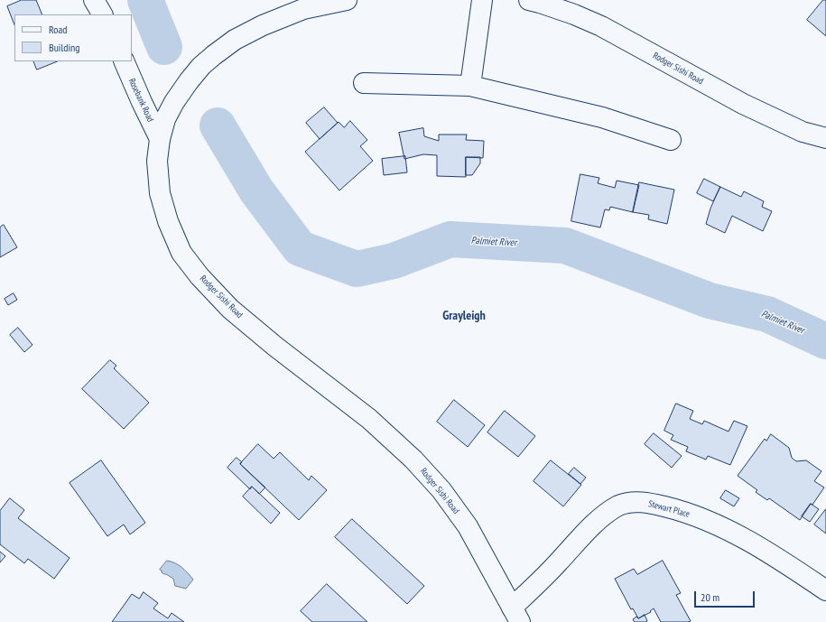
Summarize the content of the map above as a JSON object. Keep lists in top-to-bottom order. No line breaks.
{"streets":{"main road":["Rodger Sishi Road","Rosebank Road","Stewart Place"]},"crossings":[["Rodger Sishi Road","Rosebank Road"],["Rodger Sishi Road","Stewart Place"]],"districts":["Grayleigh"],"water":["Palmiet River"],"legend":["Road","Building"],"scale_bar":"20 m"}
